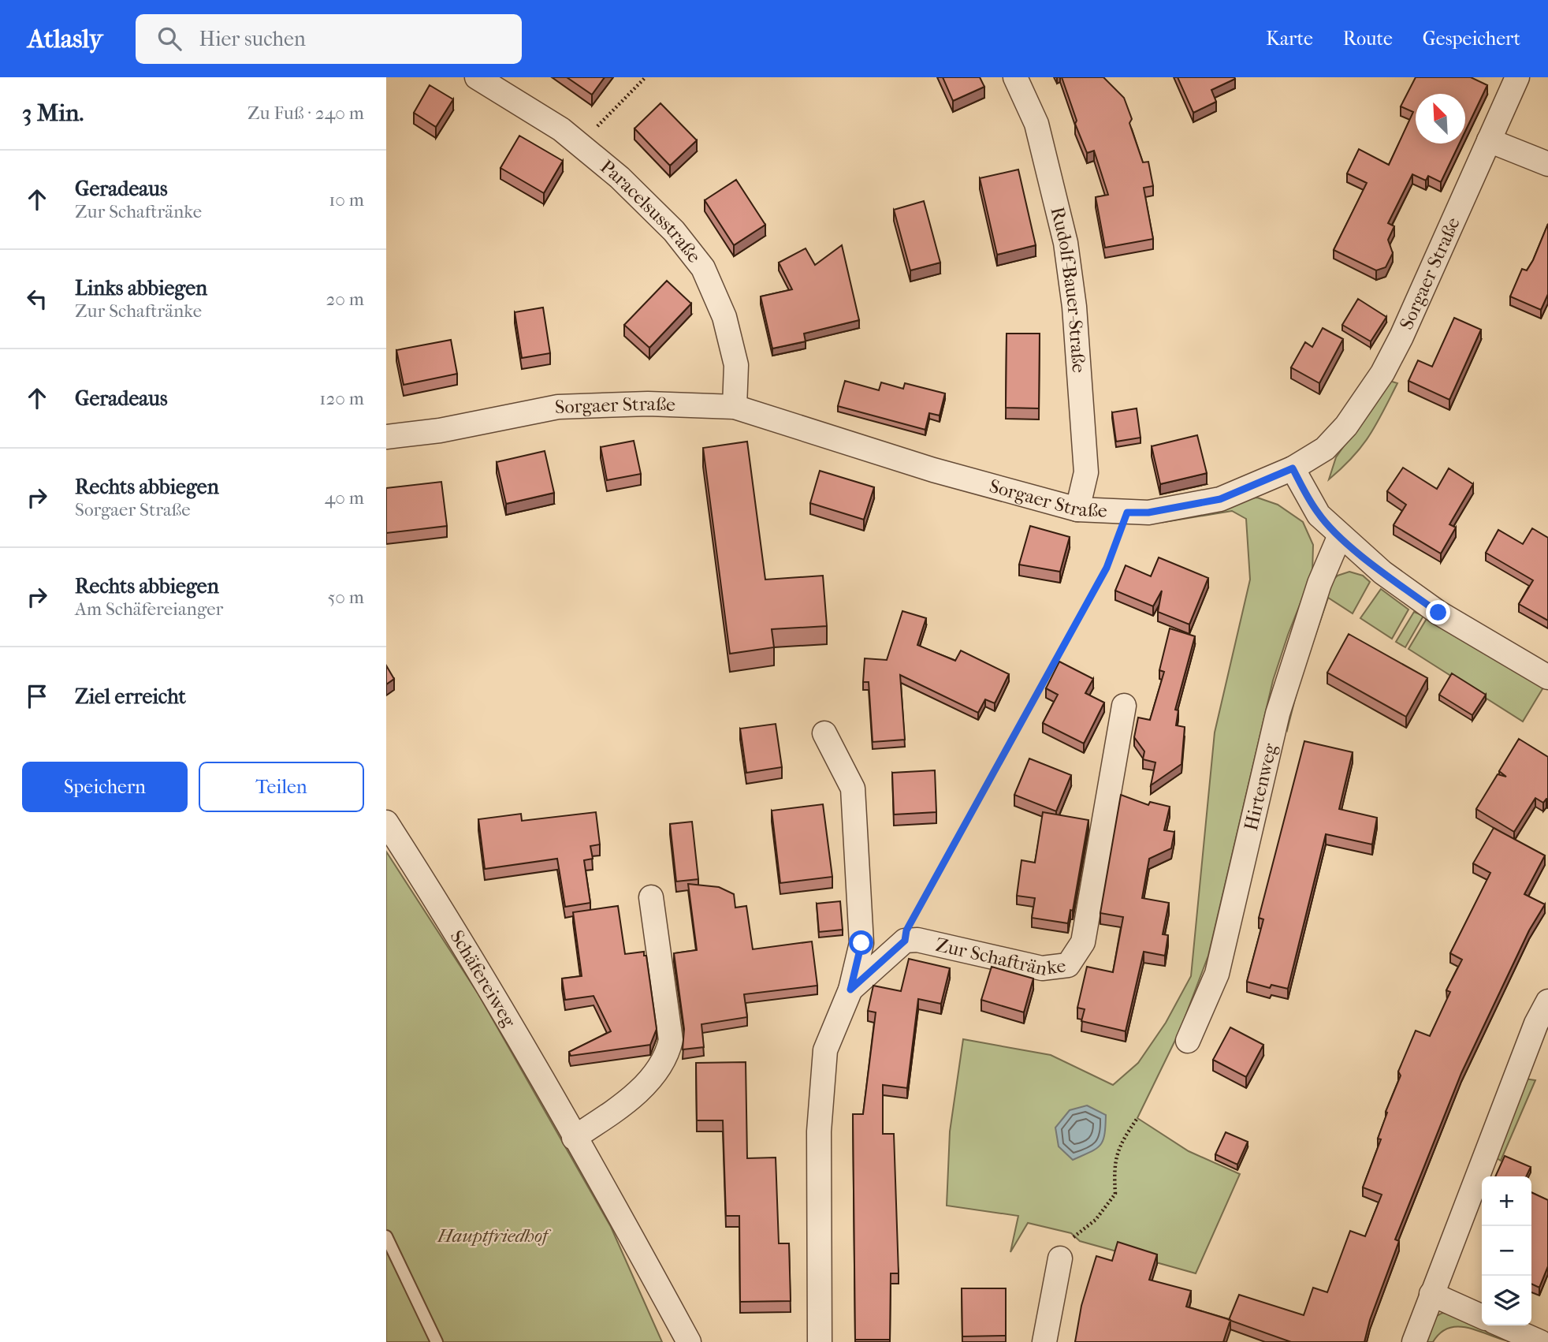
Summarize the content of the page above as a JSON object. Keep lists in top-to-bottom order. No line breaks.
{"streets":{"street":["Paracelsusstraße","Sorgaer Straße","Rudolf-Bauer-Straße","Hirtenweg","Zur Schaftränke","Schäfereiweg"]},"crossings":[["Paracelsusstraße","Sorgaer Straße"],["Sorgaer Straße","Rudolf-Bauer-Straße"]],"parks":["Hauptfriedhof"],"north":"top left","page":{"header":"Atlasly","search":"Hier suchen","nav":["Karte","Route","Gespeichert"],"heading":["3 Min.","Zu Fuß · 240 m"],"list":[["Geradeaus","Zur Schaftränke","10 m"],["Links abbiegen","Zur Schaftränke","20 m"],["Geradeaus","120 m"],["Rechts abbiegen","Sorgaer Straße","40 m"],["Rechts abbiegen","Am Schäfereianger","50 m"],"Ziel erreicht"],"buttons":["Speichern","Teilen"],"map_buttons":["+","−"]}}
